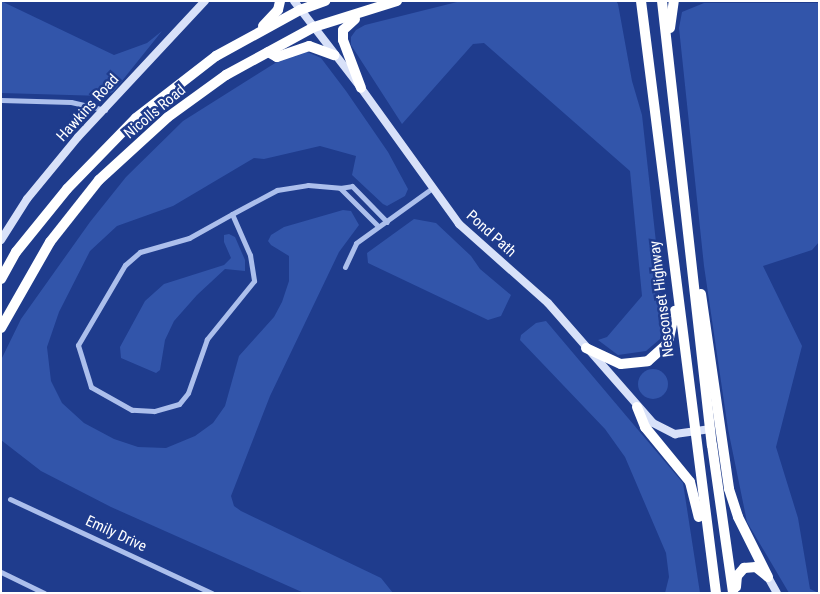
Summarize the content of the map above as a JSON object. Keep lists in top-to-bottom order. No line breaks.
{"streets":{"highway":["Nicolls Road","Nesconset Highway"],"main road":["Hawkins Road","Pond Path"],"street":["Emily Drive"]},"crossings":[["Nicolls Road","Pond Path"],["Pond Path","Nesconset Highway"]]}
